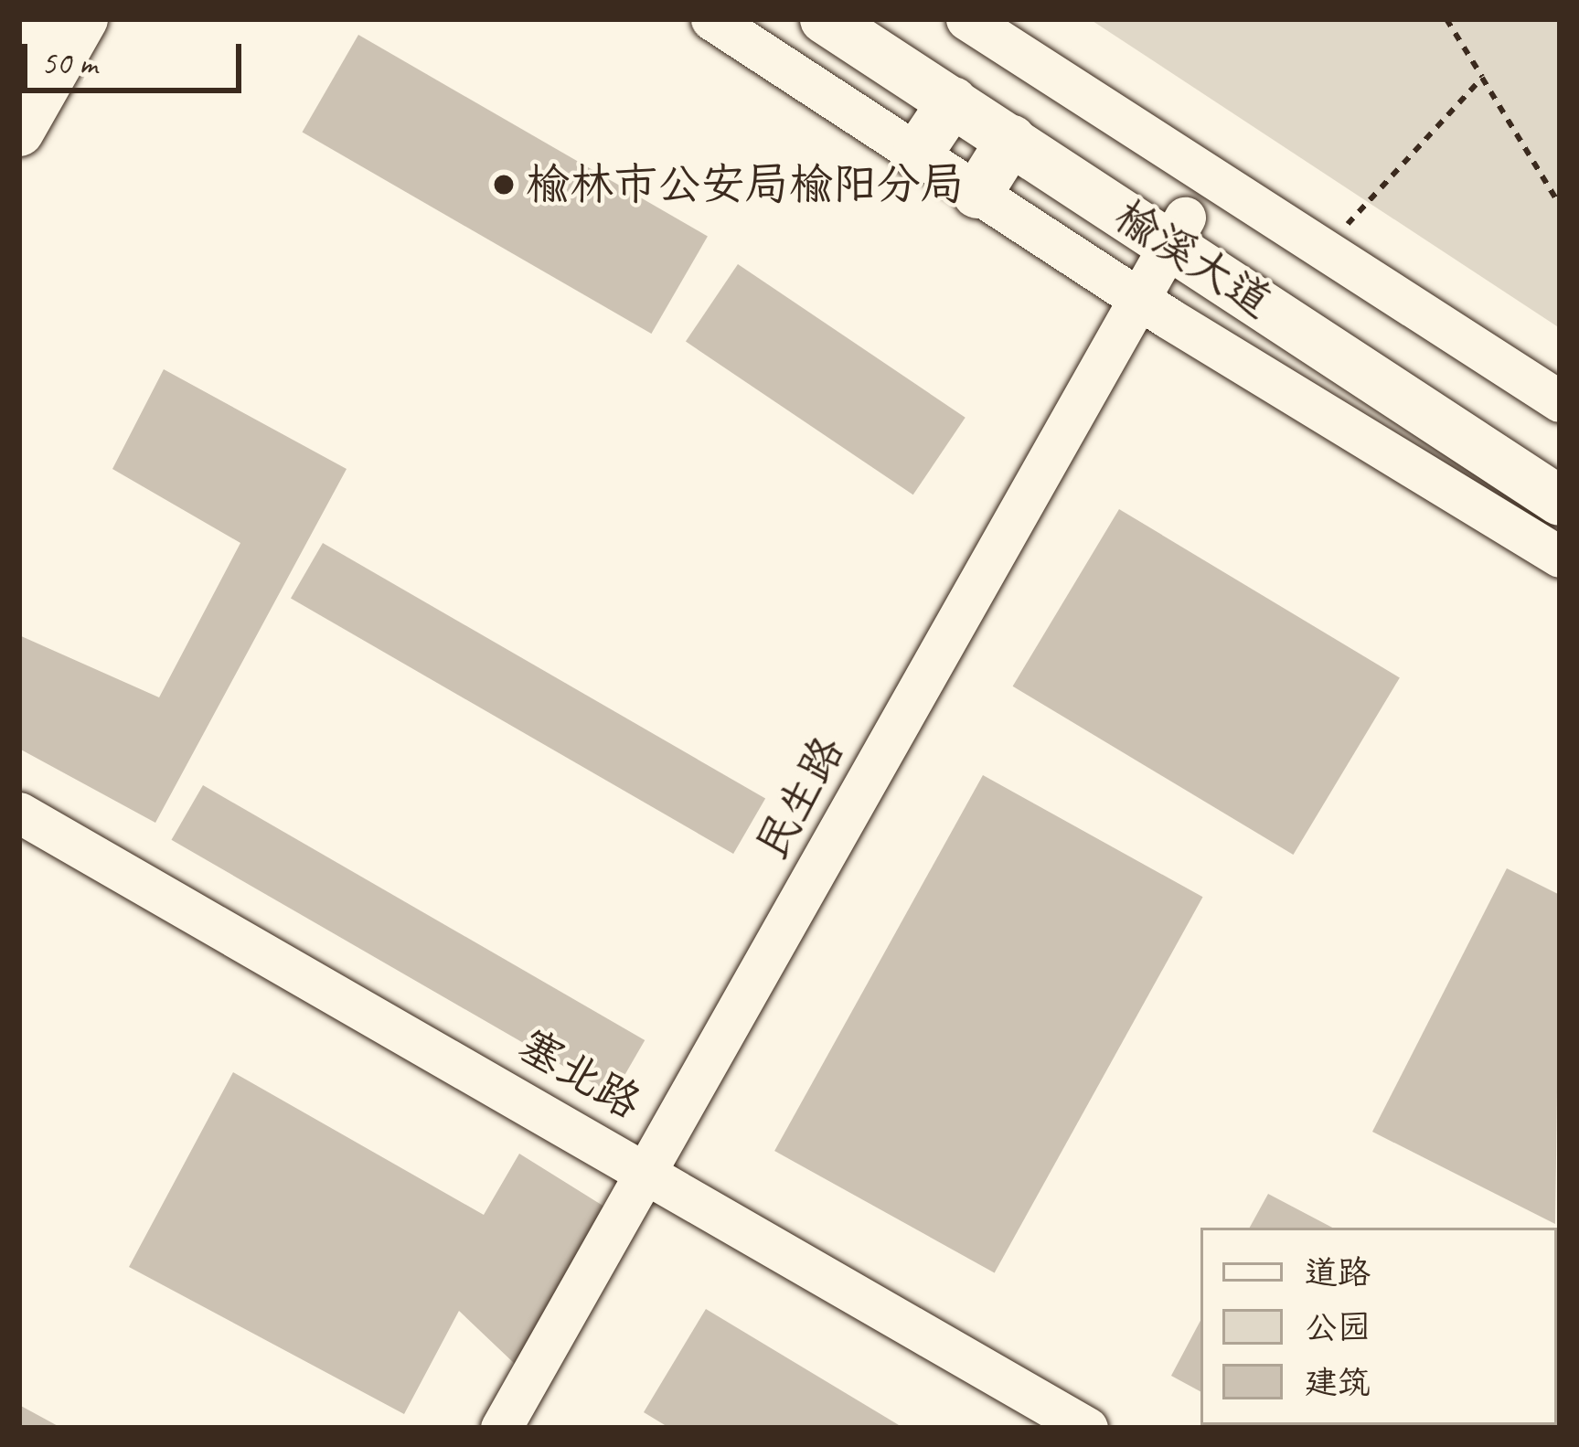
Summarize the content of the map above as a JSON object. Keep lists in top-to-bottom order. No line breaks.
{"streets":{"main road":["榆溪大道"],"street":["民生路","塞北路"]},"crossings":[["榆溪大道","民生路"],["民生路","塞北路"]],"places":["榆林市公安局榆阳分局"],"legend":["道路","公园","建筑"],"scale_bar":"50 m"}
